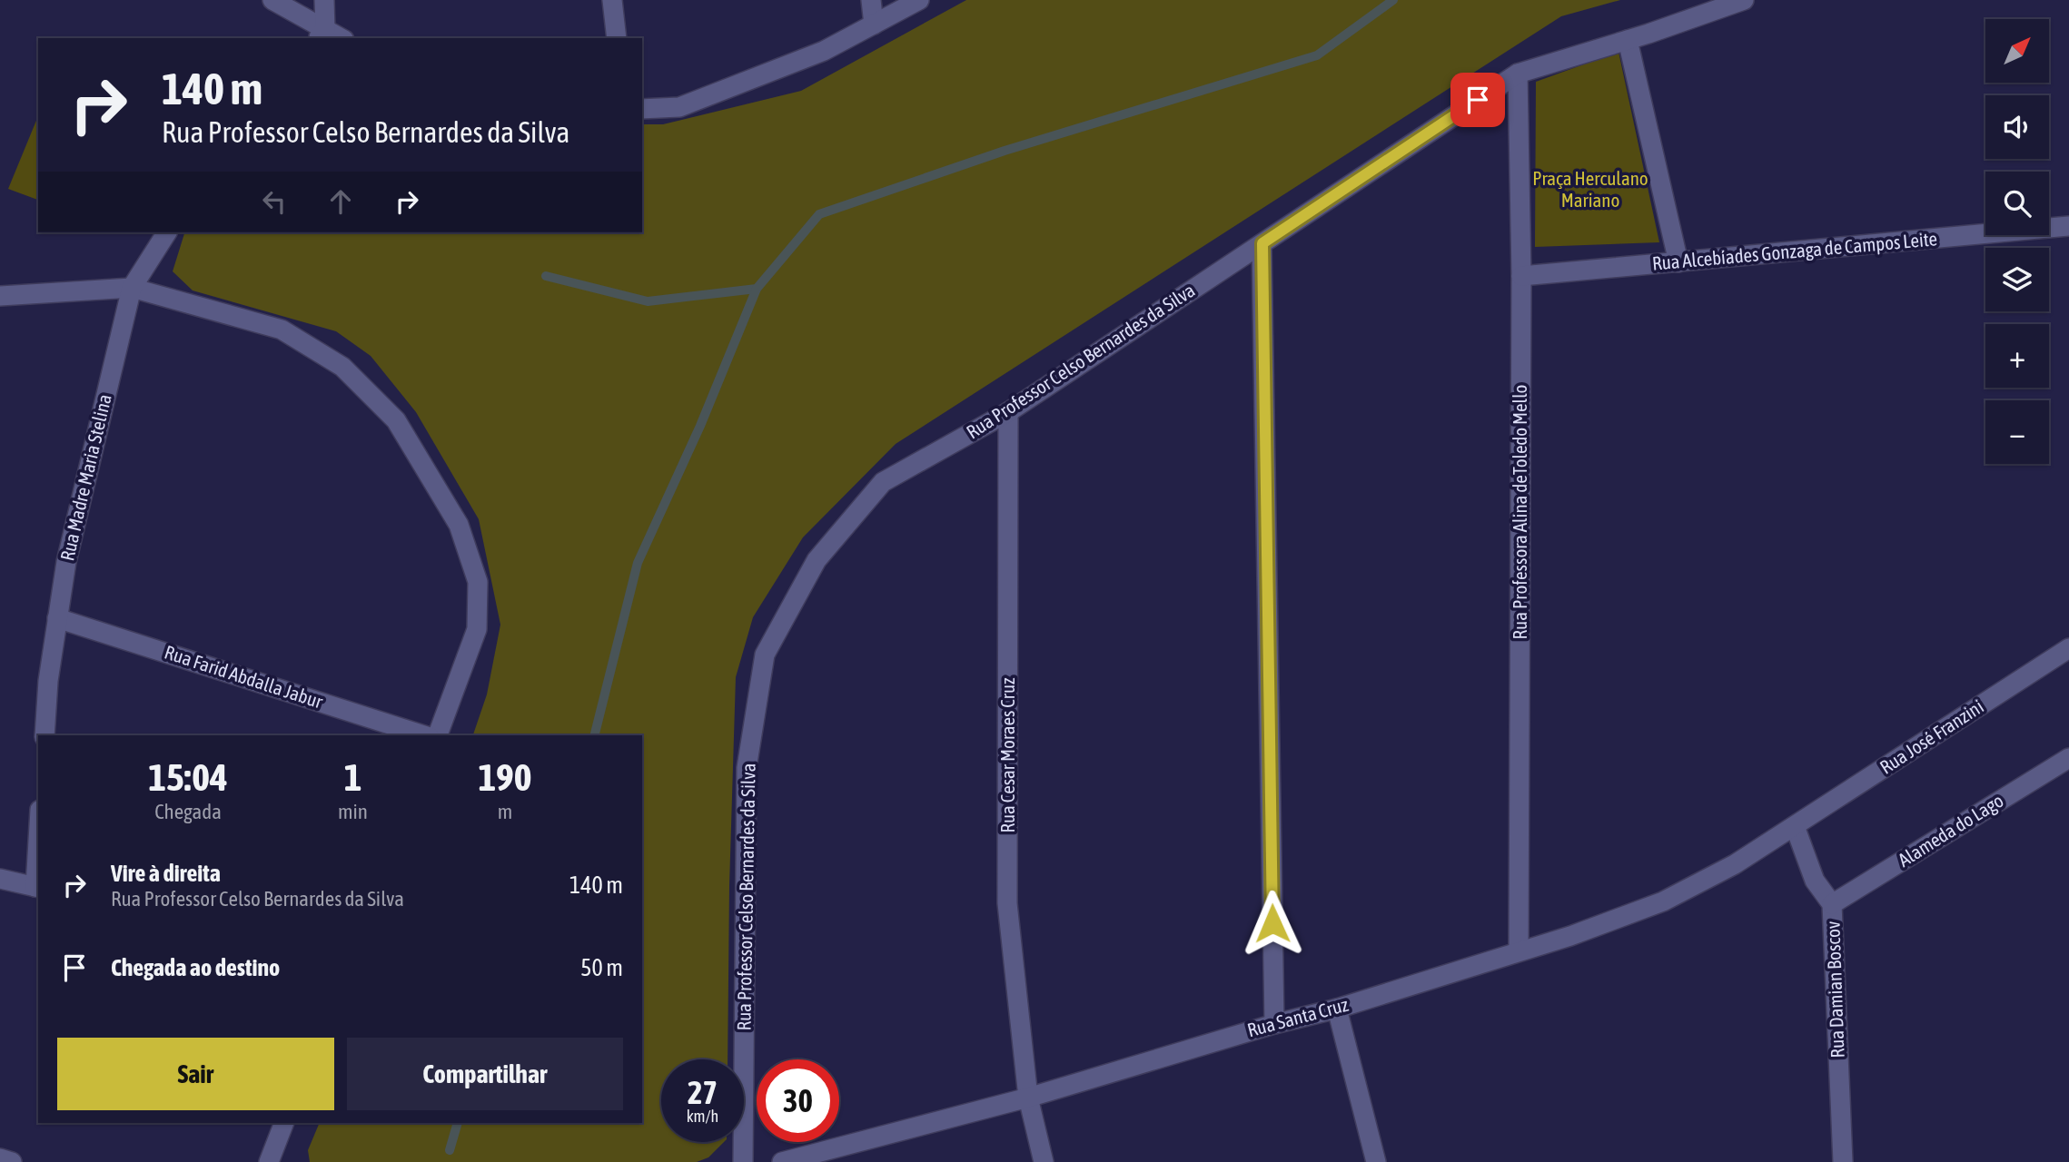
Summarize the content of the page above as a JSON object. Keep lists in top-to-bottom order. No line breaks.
{"streets":{"street":["Rua Alcebíades Gonzaga de Campos Leite","Rua Professor Celso Bernardes da Silva","Rua Madre Maria Stelina","Rua Professora Alina deToledo Mello","Rua Farid Abdalla Jabur","Rua José Franzini","Rua Cesar Moraes Cruz","Alameda do Lago","Rua Damian Boscov","Rua Santa Cruz"]},"crossings":[["Rua Alcebíades Gonzaga de Campos Leite","Rua Professora Alina deToledo Mello"],["Rua Professor Celso Bernardes da Silva","Rua Professora Alina deToledo Mello"],["Rua Professor Celso Bernardes da Silva","Rua Cesar Moraes Cruz"],["Rua Madre Maria Stelina","Rua Farid Abdalla Jabur"],["Rua Professora Alina deToledo Mello","Rua Santa Cruz"],["Rua José Franzini","Rua Damian Boscov"],["Rua José Franzini","Rua Santa Cruz"],["Rua Cesar Moraes Cruz","Rua Santa Cruz"],["Alameda do Lago","Rua Damian Boscov"],["Rua Damian Boscov","Rua Santa Cruz"]],"parks":["Praça Herculano Mariano"],"north":"top right","page":{"map_buttons":["+","−"],"turn":["140 m","Rua Professor Celso Bernardes da Silva"],"eta":["15:04","Chegada","1","min","190","m"],"list":[{"name":"Vire à direita","note":"Rua Professor Celso Bernardes da Silva","value":"140 m"},{"name":"Chegada ao destino","value":"50 m"}],"buttons":["Sair","Compartilhar"],"speed":"27 km/h","limit":"30"}}
